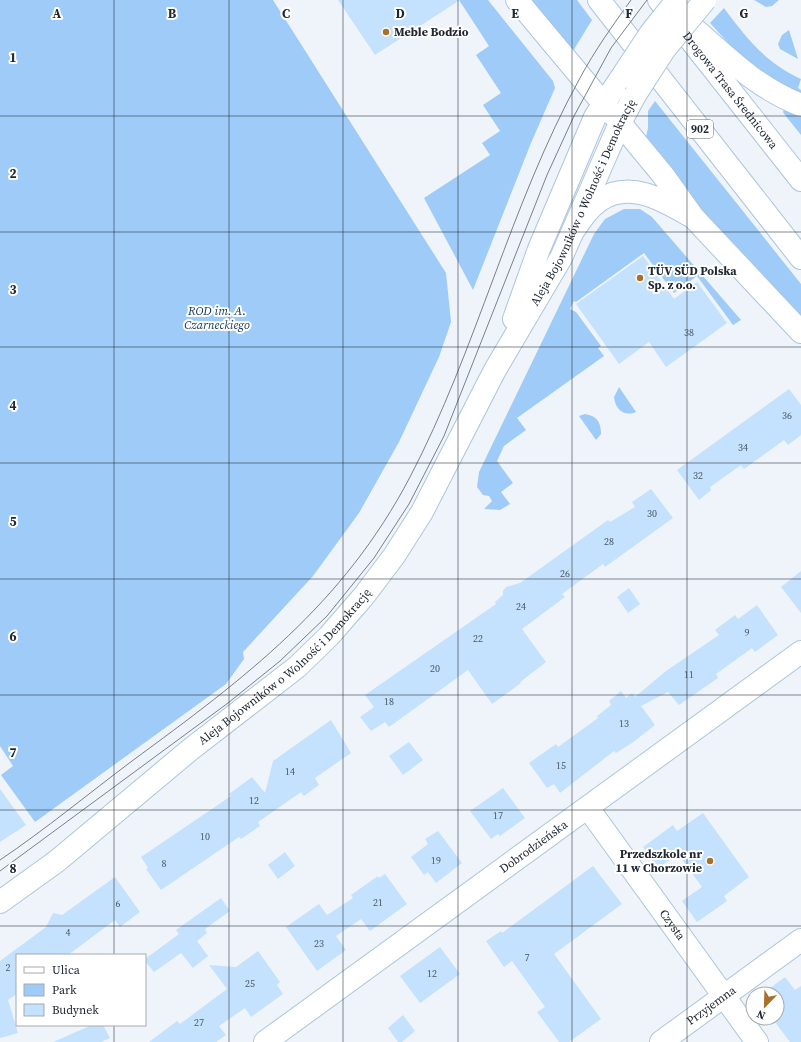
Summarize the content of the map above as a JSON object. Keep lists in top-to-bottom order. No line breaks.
{"streets":{"street":["Drogowa Trasa Średnicowa","902","Aleja Bojowników o Wolność i Demokrację","Dobrodzieńska","Czysta","Przyjemna"]},"crossings":[["Dobrodzieńska","Czysta"],["Czysta","Przyjemna"]],"parks":["ROD im. A. Czarneckiego"],"places":["Meble Bodzio","TÜV SÜD Polska Sp. z o.o.","Przedszkole nr 11 w Chorzowie"],"house_numbers":["38","36","34","32","30","28","26","24","9","22","20","11","18","13","15","14","12","17","10","19","8","21","6","4","23","7","2","12","25","27"],"legend":["Ulica","Park","Budynek"],"north":"bottom left","grid":{"columns":["A","B","C","D","E","F","G"],"rows":["1","2","3","4","5","6","7","8"]}}
